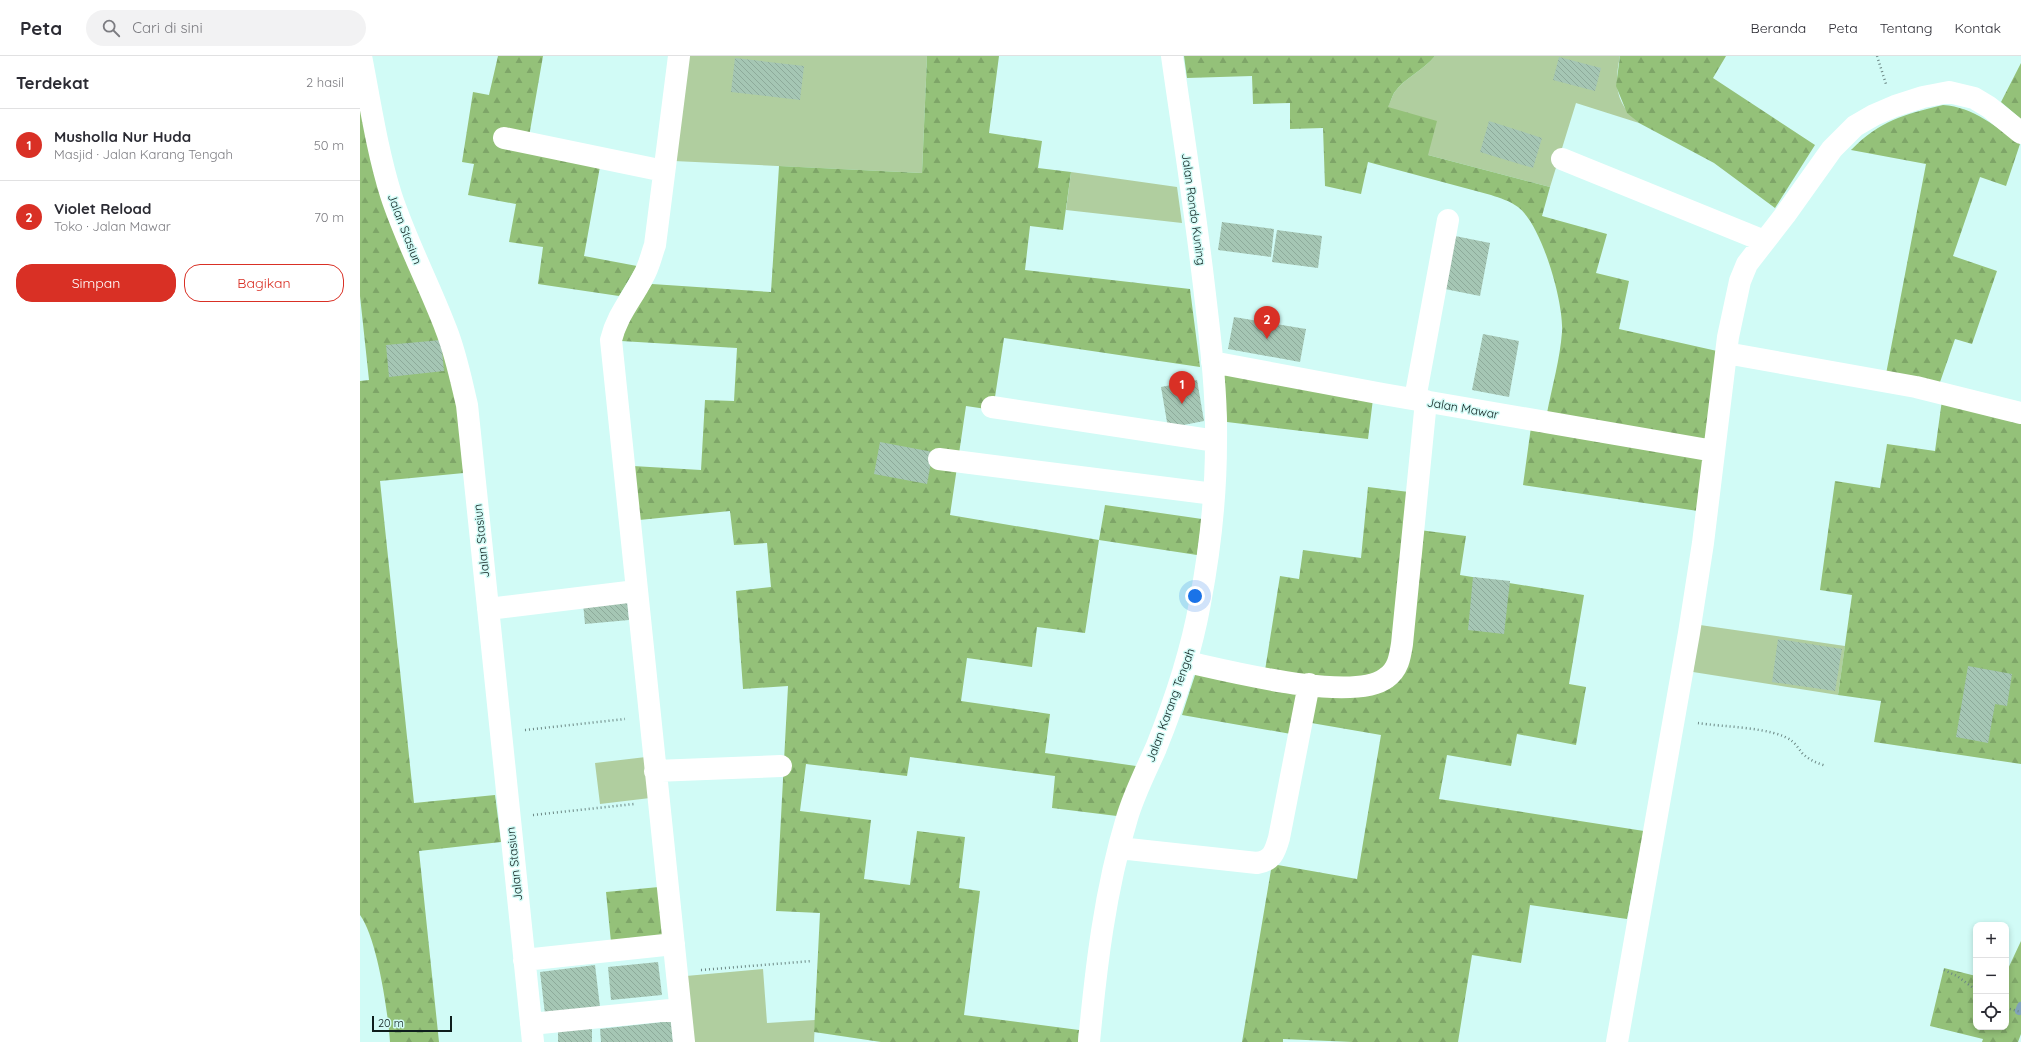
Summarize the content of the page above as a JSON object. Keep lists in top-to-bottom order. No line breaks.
{"streets":{"street":["Jalan Rondo Kuning","Jalan Stasiun","Jalan Mawar","Jalan Karang Tengah"]},"crossings":[["Jalan Rondo Kuning","Jalan Mawar"],["Jalan Rondo Kuning","Jalan Karang Tengah"],["Jalan Mawar","Jalan Karang Tengah"]],"scale_bar":"20 m","page":{"header":"Peta","search":"Cari di sini","nav":["Beranda","Peta","Tentang","Kontak"],"heading":["Terdekat","2 hasil"],"list":[{"mark":"1","name":"Musholla Nur Huda","note":"Masjid · Jalan Karang Tengah","value":"50 m"},{"mark":"2","name":"Violet Reload","note":"Toko · Jalan Mawar","value":"70 m"}],"buttons":["Simpan","Bagikan"],"pins":["2","1"],"map_buttons":["+","−"],"scale":"20 m"}}
